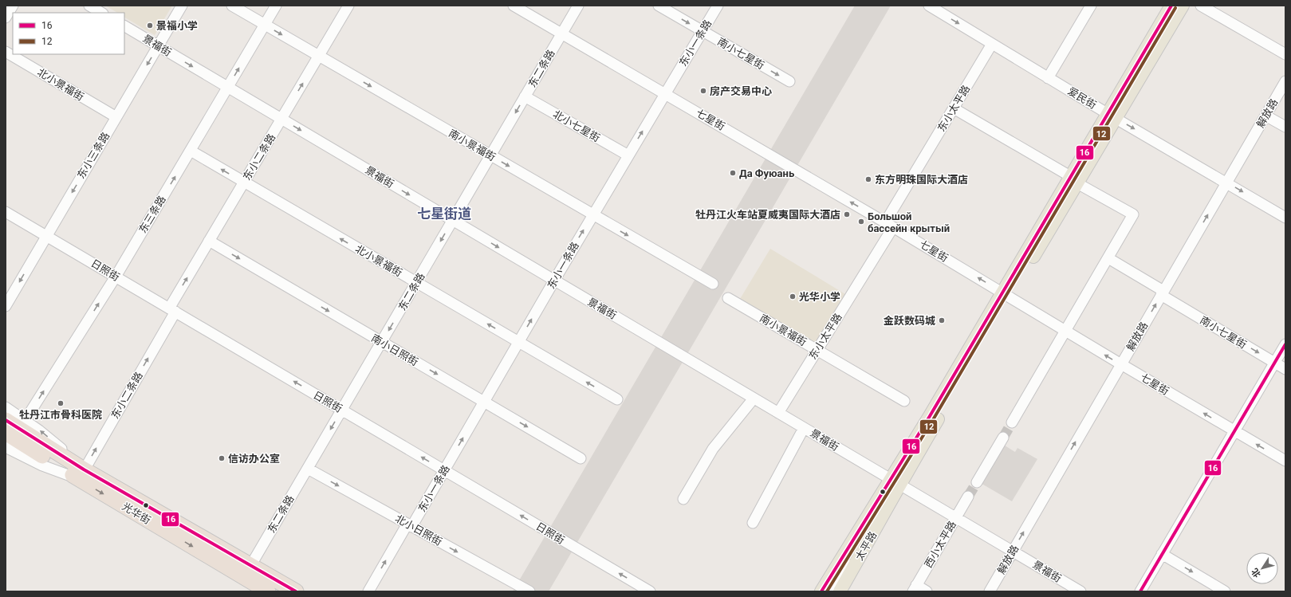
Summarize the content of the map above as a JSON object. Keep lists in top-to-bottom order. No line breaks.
{"streets":{"highway":["光华街"],"main road":["太平路"],"street":["东小一条路","景福街","南小七星街","东二条路","北小景福街","爱民街","东小太平路","解放路","七星街","北小七星街","南小景福街","东小三条路","东小二条路","东三条路","日照街","南小日照街","北小日照街","西小太平路"]},"crossings":[["东小一条路","景福街"],["东小一条路","南小七星街"],["东小一条路","北小景福街"],["东小一条路","七星街"],["东小一条路","北小七星街"],["东小一条路","南小景福街"],["东小一条路","日照街"],["东小一条路","南小日照街"],["东小一条路","北小日照街"],["景福街","东二条路"],["景福街","东小太平路"],["景福街","解放路"],["景福街","东小三条路"],["景福街","东小二条路"],["景福街","东三条路"],["景福街","西小太平路"],["景福街","太平路"],["南小七星街","解放路"],["东二条路","北小景福街"],["东二条路","七星街"],["东二条路","北小七星街"],["东二条路","南小景福街"],["东二条路","日照街"],["东二条路","南小日照街"],["东二条路","光华街"],["东二条路","北小日照街"],["北小景福街","东小三条路"],["北小景福街","东小二条路"],["北小景福街","东三条路"],["爱民街","东小太平路"],["爱民街","解放路"],["爱民街","太平路"],["东小太平路","七星街"],["东小太平路","南小景福街"],["解放路","七星街"],["七星街","太平路"],["南小景福街","东小二条路"],["南小景福街","东三条路"],["东小三条路","日照街"],["东小二条路","日照街"],["东小二条路","南小日照街"],["东小二条路","光华街"],["东三条路","日照街"],["东三条路","光华街"]],"one_way":["东小一条路","景福街","南小七星街","东二条路","北小景福街","爱民街","七星街","南小景福街","东小三条路","东小二条路","东三条路","日照街","南小日照街","北小日照街"],"districts":["七星街道"],"places":["景福小学","房产交易中心","Да Фуюань","东方明珠国际大酒店","牡丹江火车站夏威夷国际大酒店","Большой бассейн крытый","光华小学","金跃数码城","牡丹江市骨科医院","信访办公室"],"lines":["transit line 16","transit line 12"],"legend":["16","12"],"north":"bottom left"}
